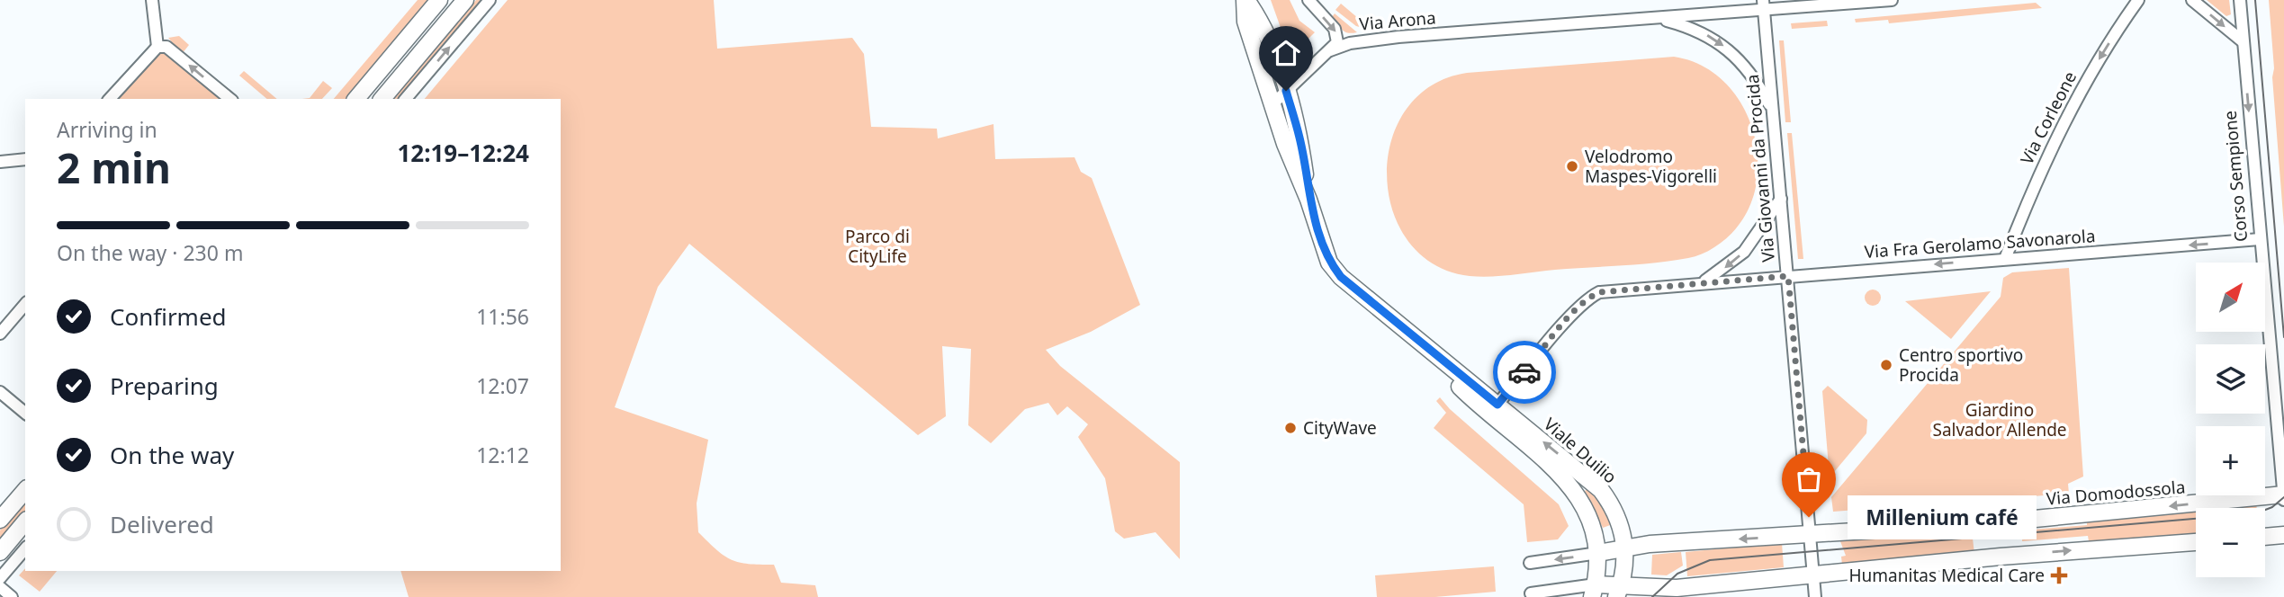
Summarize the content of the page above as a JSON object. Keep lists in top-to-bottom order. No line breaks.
{"streets":{"street":["Via Arona","Via Corleone","Via Giovanni da Procida","Corso Sempione","Via Fra Gerolamo Savonarola","Viale Duilio","Via Domodossola"]},"crossings":[["Via Arona","Via Giovanni da Procida"],["Via Corleone","Via Fra Gerolamo Savonarola"],["Via Giovanni da Procida","Via Fra Gerolamo Savonarola"],["Via Giovanni da Procida","Via Domodossola"],["Corso Sempione","Via Fra Gerolamo Savonarola"],["Corso Sempione","Via Domodossola"],["Via Fra Gerolamo Savonarola","Viale Duilio"],["Viale Duilio","Via Domodossola"]],"one_way":["Via Corleone","Corso Sempione","Via Fra Gerolamo Savonarola"],"parks":["Parco di CityLife","Giardino Salvador Allende"],"places":{"other":["Velodromo Maspes-Vigorelli","Centro sportivo Procida","CityWave","Millenium café"],"health":["Humanitas Medical Care"]},"north":"top right","page":{"heading":["2 min","Arriving in","12:19–12:24"],"bar":"On the way · 230 m","map_buttons":["+","−"],"list":[["Confirmed","11:56"],["Preparing","12:07"],["On the way","12:12"],"Delivered"],"bubble":"Millenium café"}}
